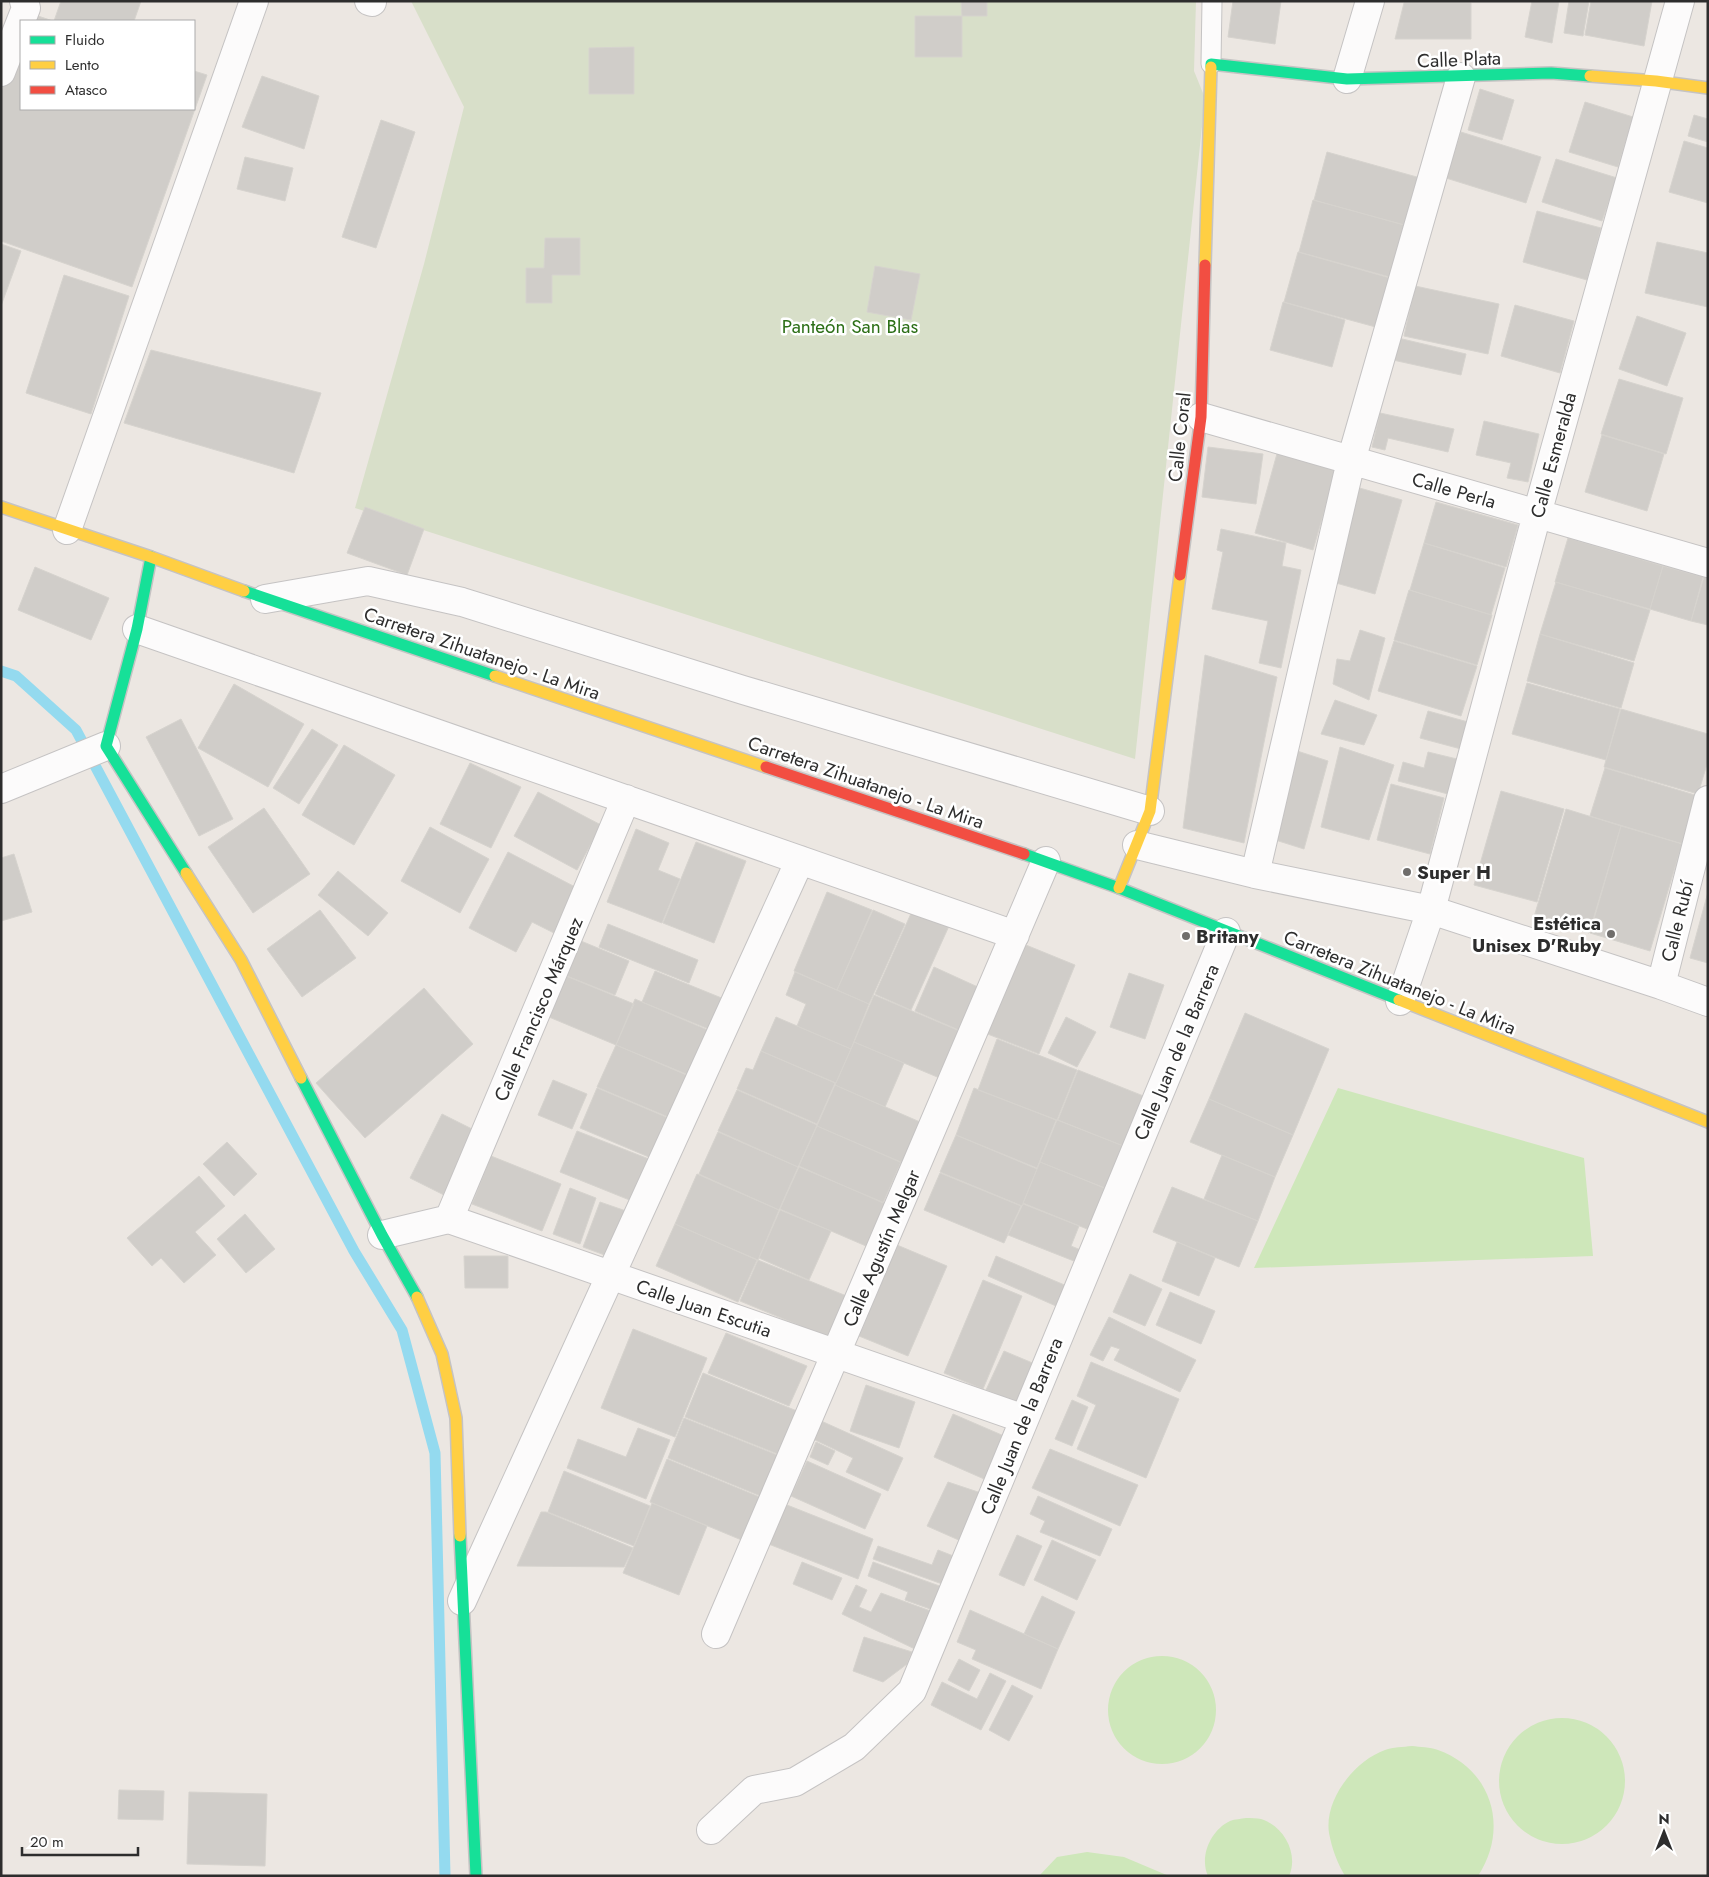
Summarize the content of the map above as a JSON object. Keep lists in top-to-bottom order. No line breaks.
{"streets":{"main road":["Calle Plata","Calle Coral","Carretera Zihuatanejo - La Mira"],"street":["Calle Esmeralda","Calle Perla","Calle Rubí","Calle Francisco Márquez","Calle Juan de la Barrera","Calle Agustín Melgar","Calle Juan Escutia"]},"crossings":[["Calle Plata","Calle Coral"],["Calle Plata","Calle Esmeralda"],["Calle Coral","Calle Perla"],["Calle Coral","Carretera Zihuatanejo - La Mira"],["Calle Esmeralda","Calle Perla"],["Calle Esmeralda","Carretera Zihuatanejo - La Mira"],["Carretera Zihuatanejo - La Mira","Calle Juan de la Barrera"],["Carretera Zihuatanejo - La Mira","Calle Agustín Melgar"],["Calle Francisco Márquez","Calle Juan Escutia"],["Calle Juan de la Barrera","Calle Juan Escutia"],["Calle Agustín Melgar","Calle Juan Escutia"]],"parks":["Panteón San Blas"],"places":["Super H","Estética Unisex D'Ruby","Britany"],"legend":["Fluido","Lento","Atasco"],"scale_bar":"20 m","north":"top"}
